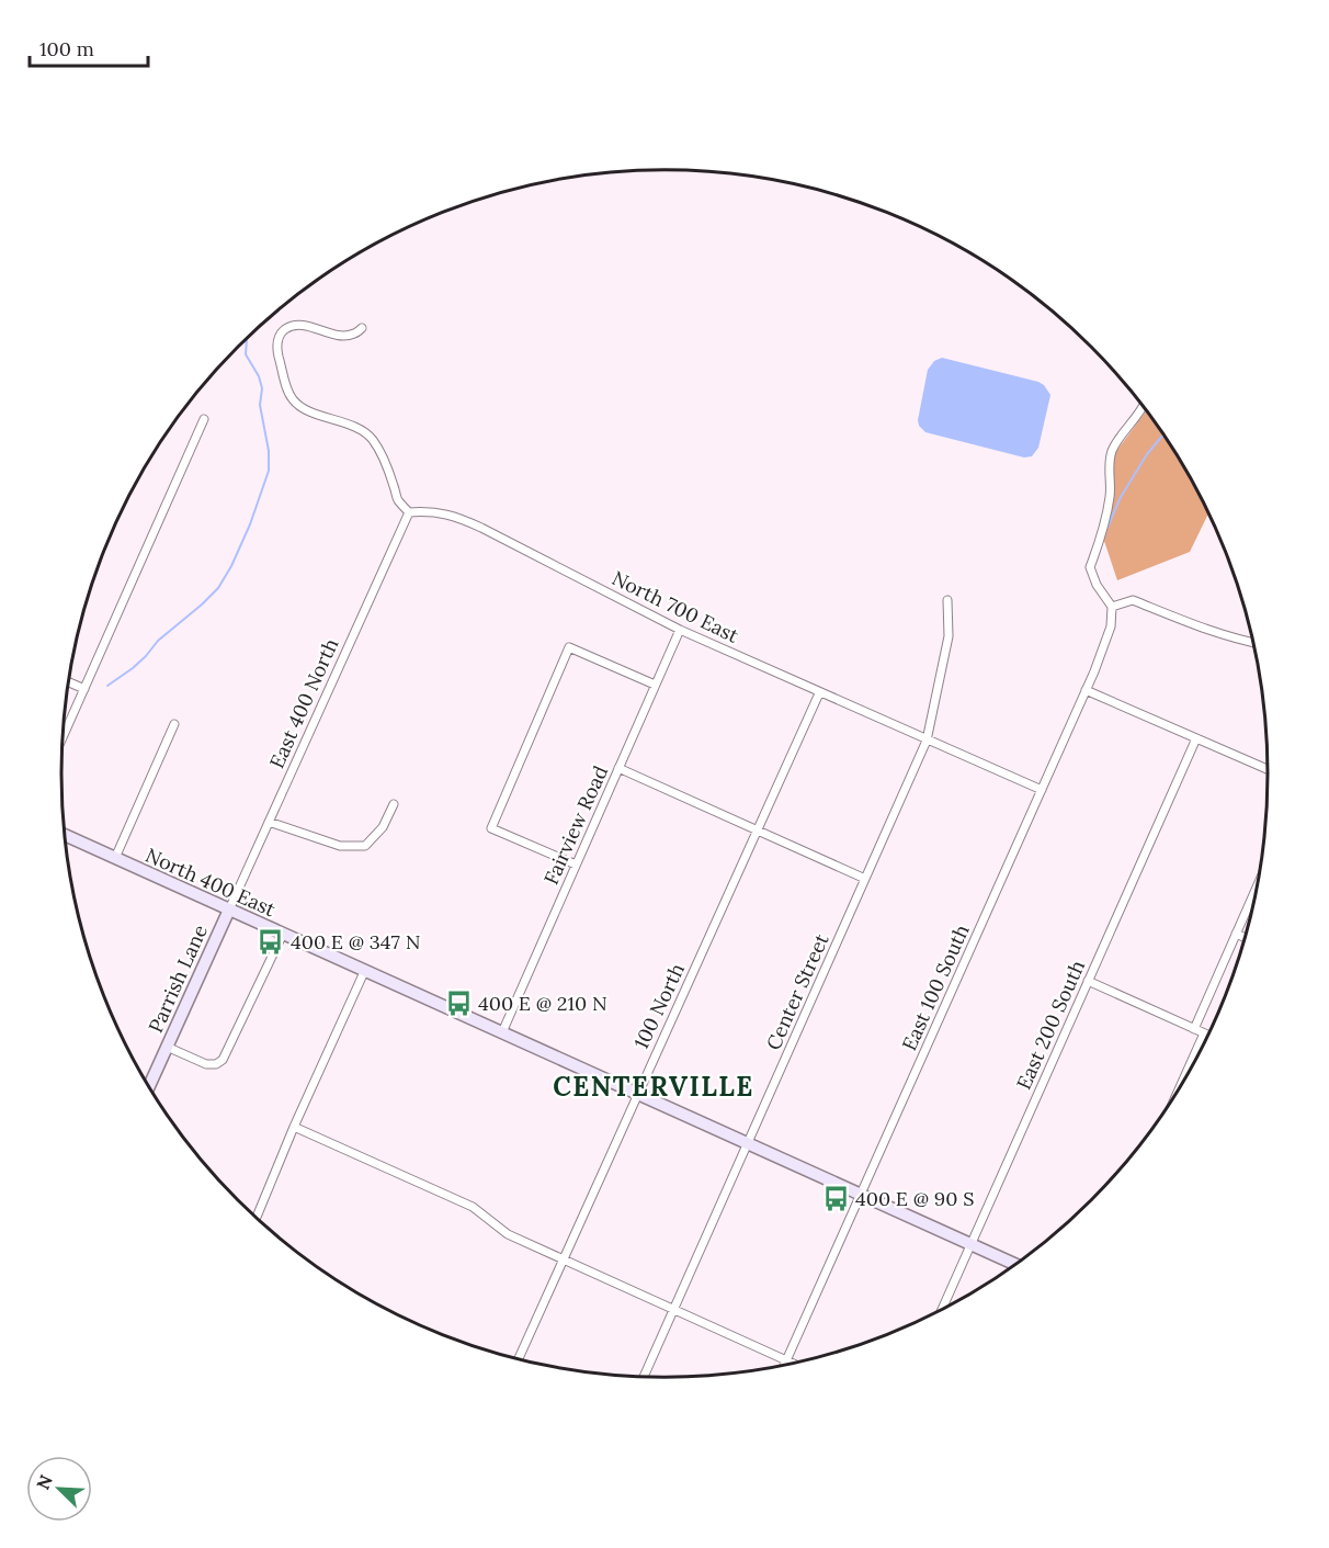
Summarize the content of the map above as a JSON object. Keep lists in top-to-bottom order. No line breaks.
{"streets":{"street":["North 700 East","East 400 North","Fairview Road","North 400 East","Parrish Lane","East 100 South","Center Street","100 North","East 200 South"]},"crossings":[["North 700 East","East 400 North"],["North 700 East","Fairview Road"],["North 700 East","East 100 South"],["North 700 East","Center Street"],["North 700 East","100 North"],["East 400 North","North 400 East"],["East 400 North","Parrish Lane"],["Fairview Road","North 400 East"],["North 400 East","Parrish Lane"],["North 400 East","East 100 South"],["North 400 East","Center Street"],["North 400 East","100 North"],["North 400 East","East 200 South"]],"districts":["CENTERVILLE"],"places":{"bus stop":["400 E @ 347 N","400 E @ 210 N","400 E @ 90 S"]},"scale_bar":"100 m","north":"top left"}
